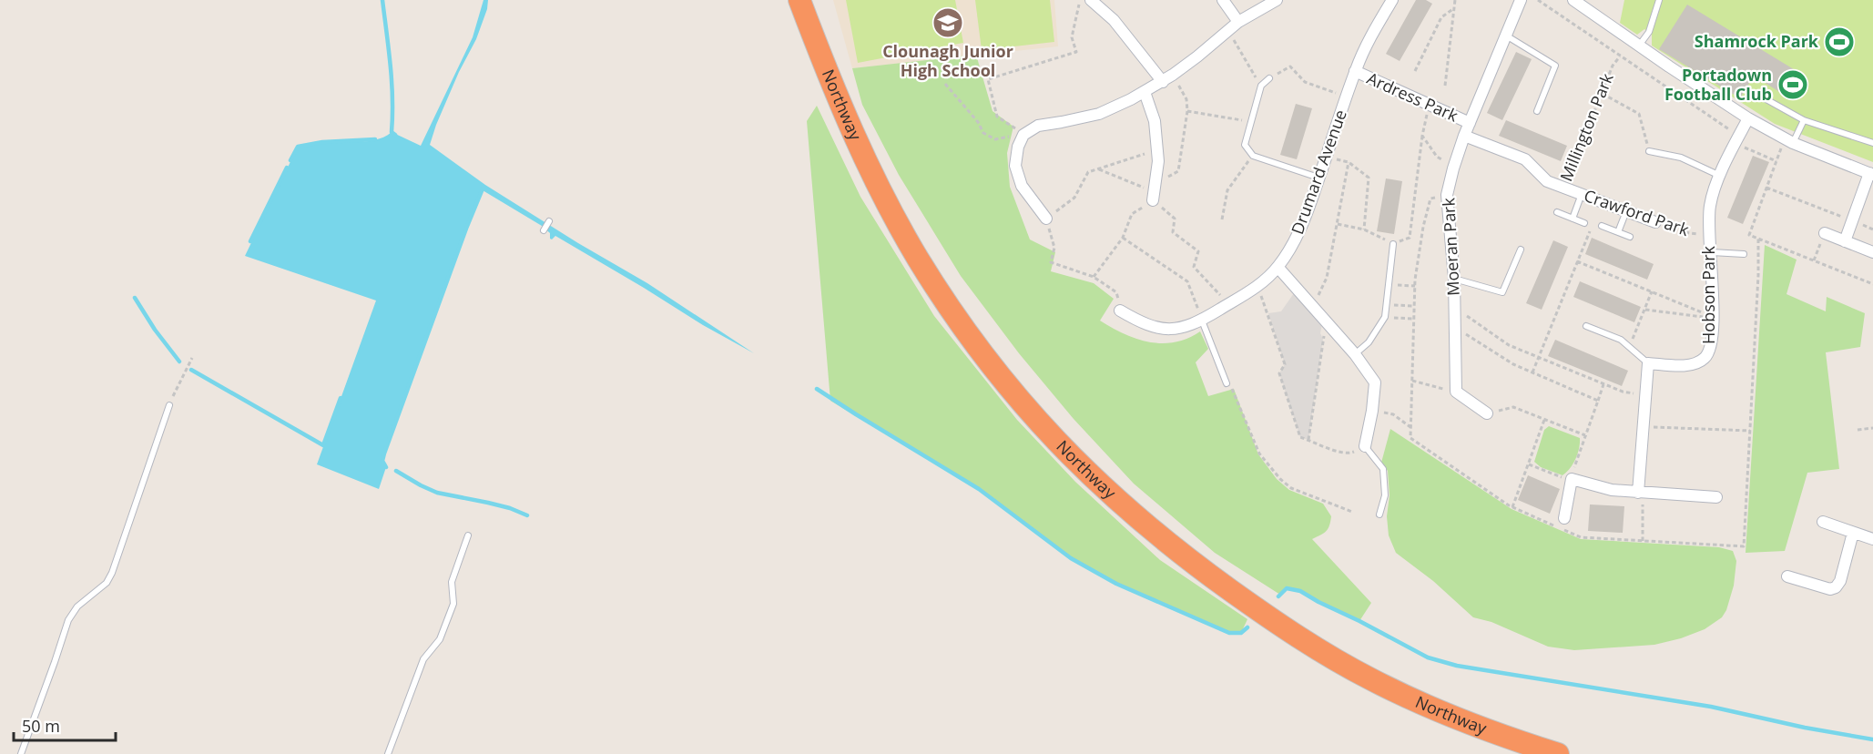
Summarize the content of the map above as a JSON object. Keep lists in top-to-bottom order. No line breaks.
{"streets":{"highway":["Northway"],"street":["Ardress Park","Millington Park","Drumard Avenue","Crawford Park","Moeran Park","Hobson Park"]},"crossings":[["Ardress Park","Drumard Avenue"],["Ardress Park","Moeran Park"],["Millington Park","Crawford Park"],["Millington Park","Moeran Park"],["Crawford Park","Hobson Park"]],"places":{"school or university":["Clounagh Junior High School"],"sports":["Shamrock Park","Portadown Football Club"]},"scale_bar":"50 m"}
